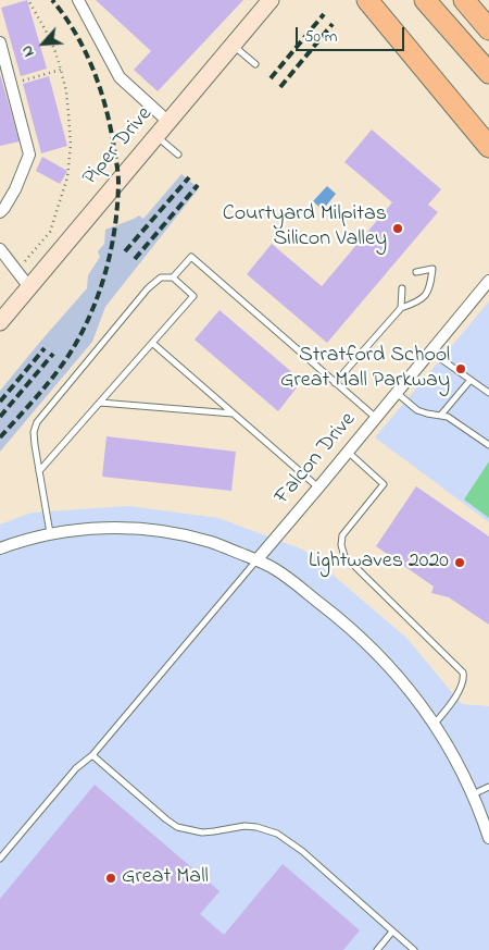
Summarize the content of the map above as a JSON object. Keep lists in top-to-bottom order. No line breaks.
{"streets":{"street":["Piper Drive","Falcon Drive"]},"places":["Courtyard Milpitas Silicon Valley","Stratford School Great Mall Parkway","Lightwaves 2020","Great Mall"],"scale_bar":"50 m","north":"bottom left"}
